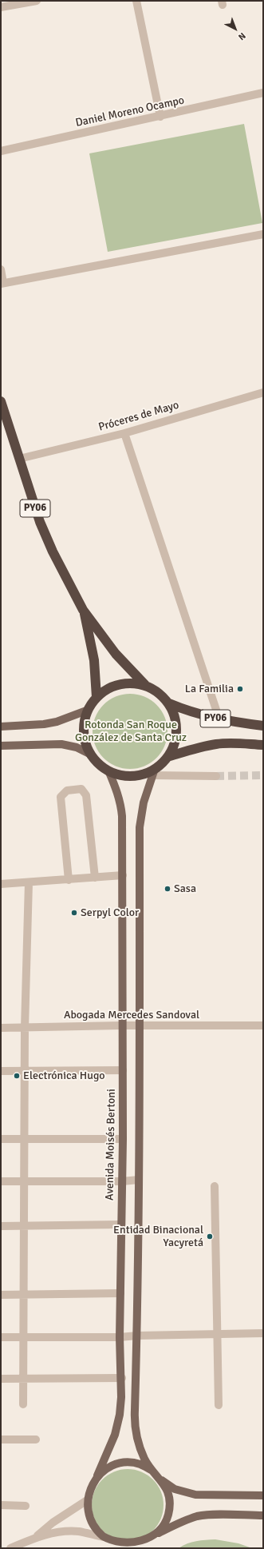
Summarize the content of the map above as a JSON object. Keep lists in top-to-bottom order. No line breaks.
{"streets":{"highway":["PY06"],"main road":["Avenida Moisés Bertoni"],"street":["Daniel Moreno Ocampo","Próceres de Mayo","Abogada Mercedes Sandoval"]},"crossings":[["Próceres de Mayo","PY06"],["PY06","Avenida Moisés Bertoni"],["Abogada Mercedes Sandoval","Avenida Moisés Bertoni"]],"parks":["Rotonda San Roque González de Santa Cruz"],"places":["La Familia","Sasa","Serpyl Color","Electrónica Hugo","Entidad Binacional Yacyretá"],"north":"bottom right"}
